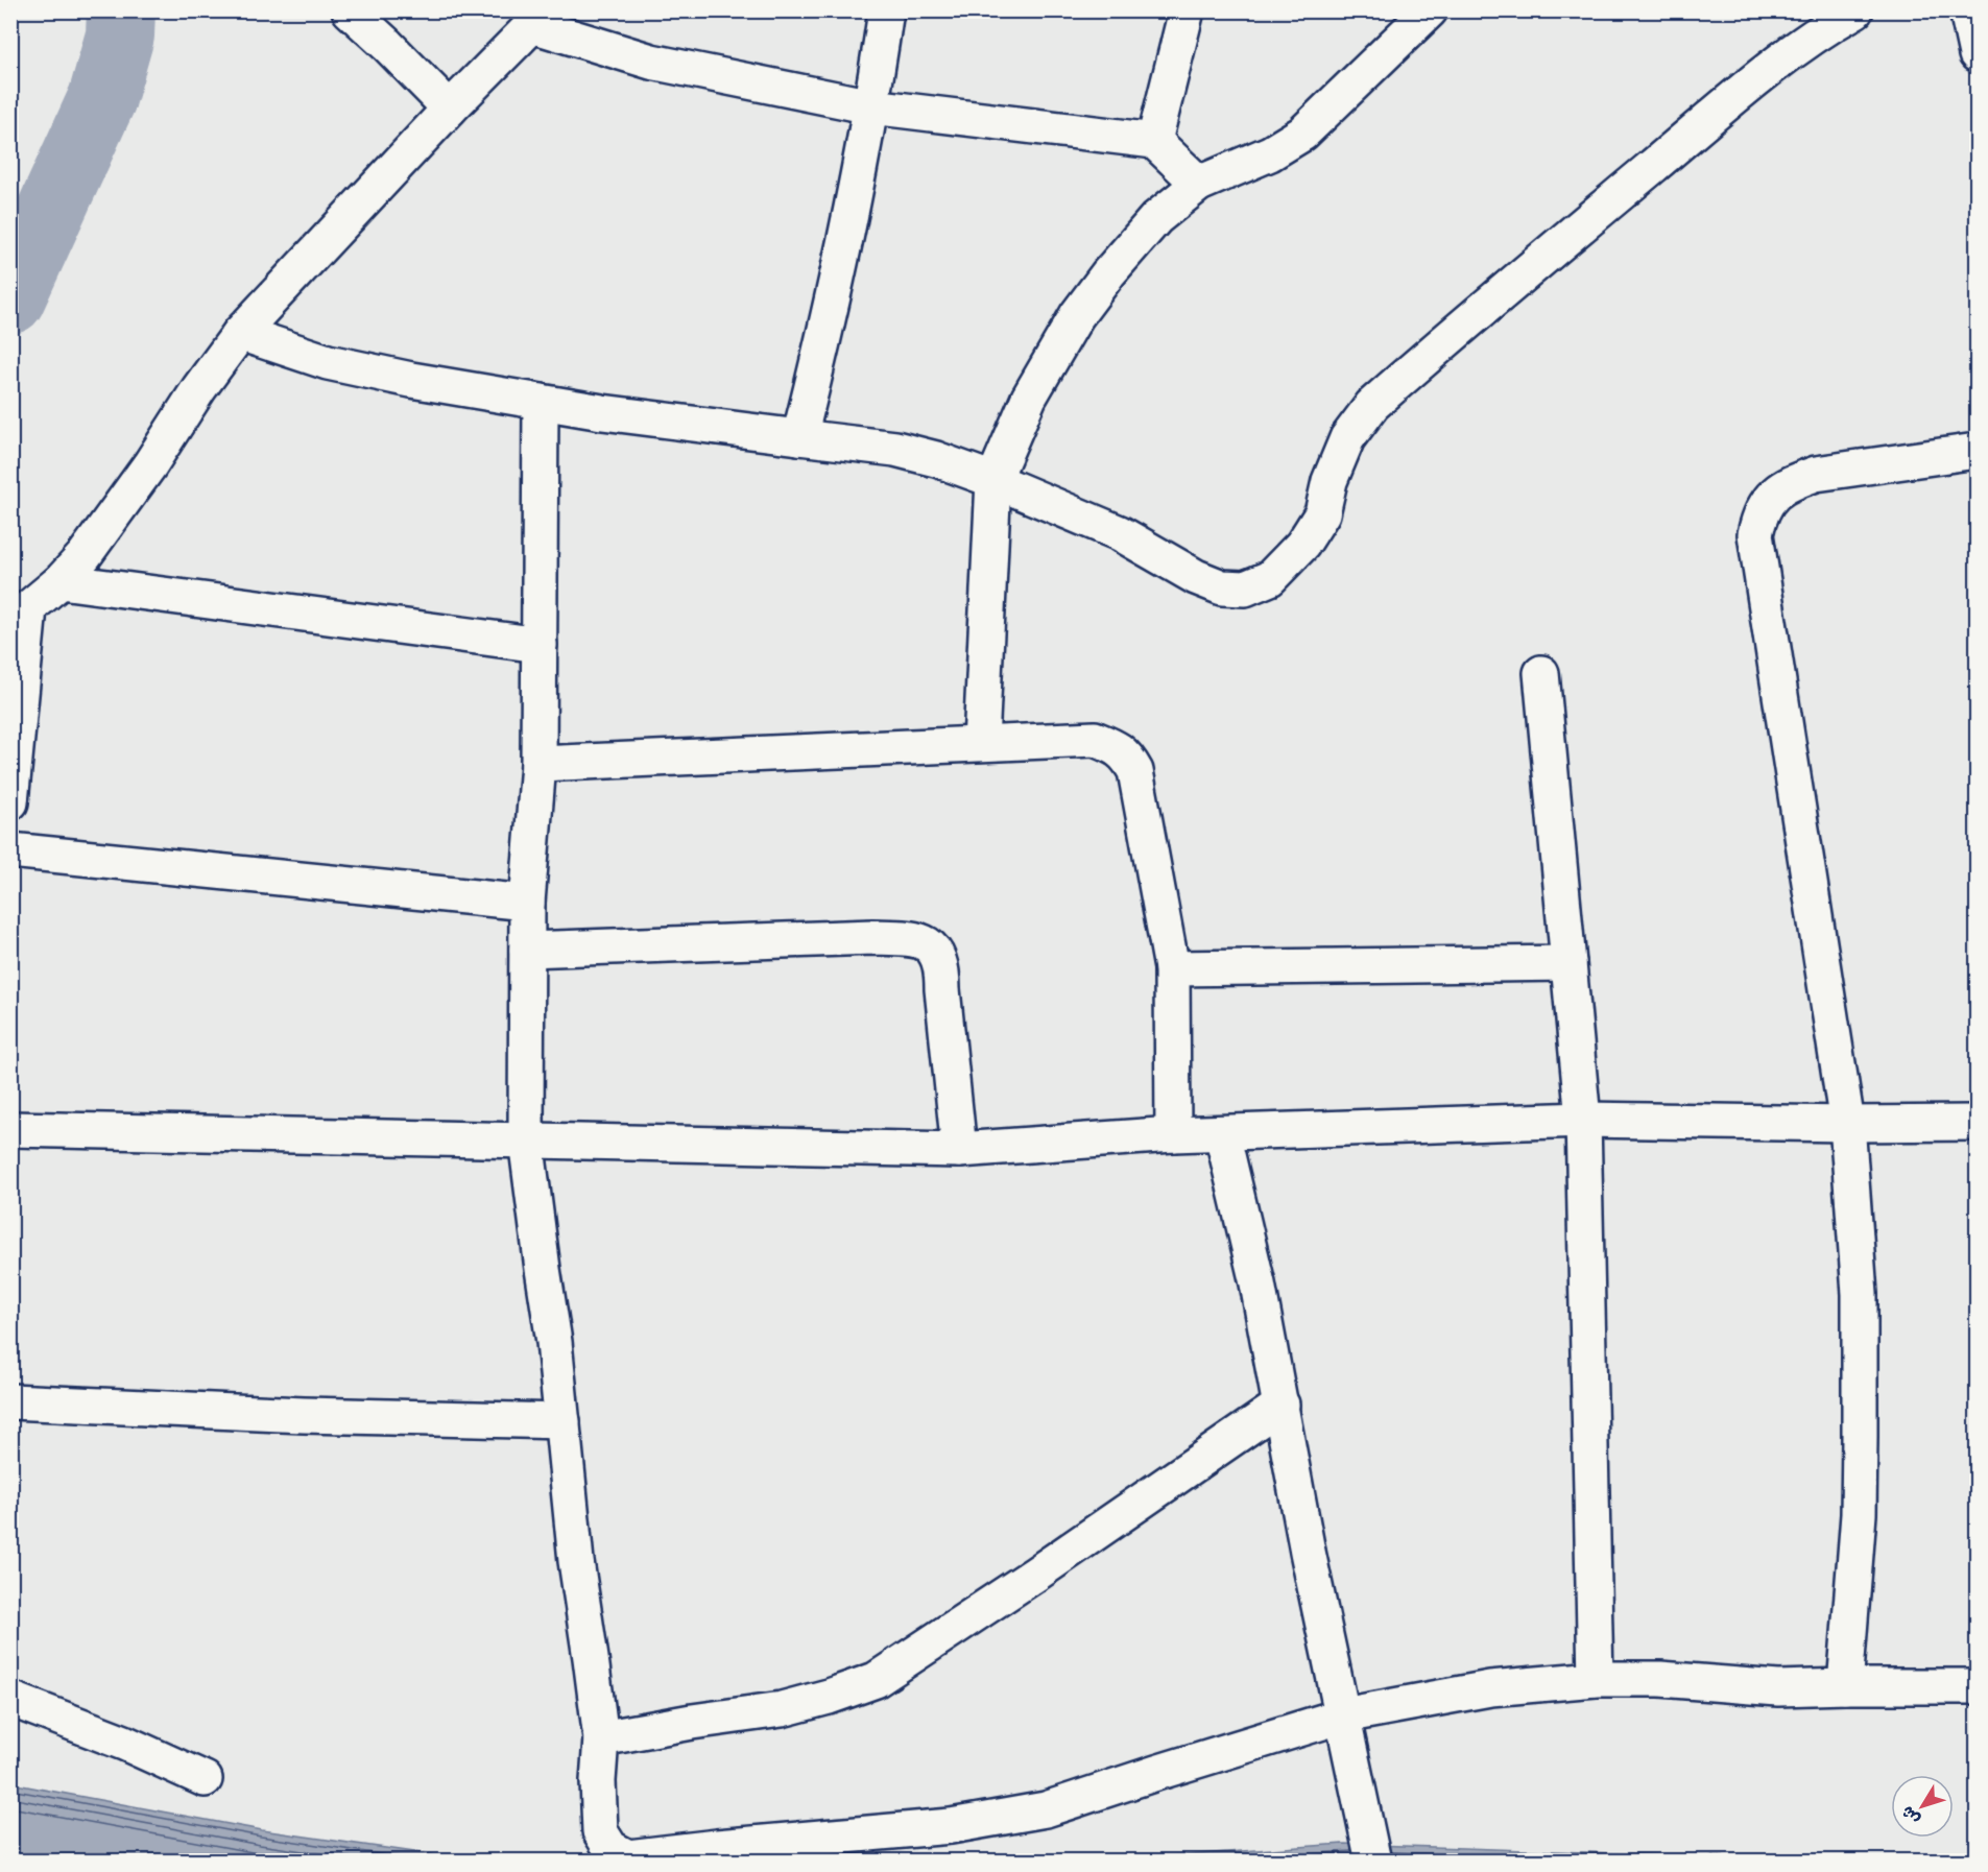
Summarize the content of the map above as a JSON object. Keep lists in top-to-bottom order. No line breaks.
{"north":"bottom left"}
